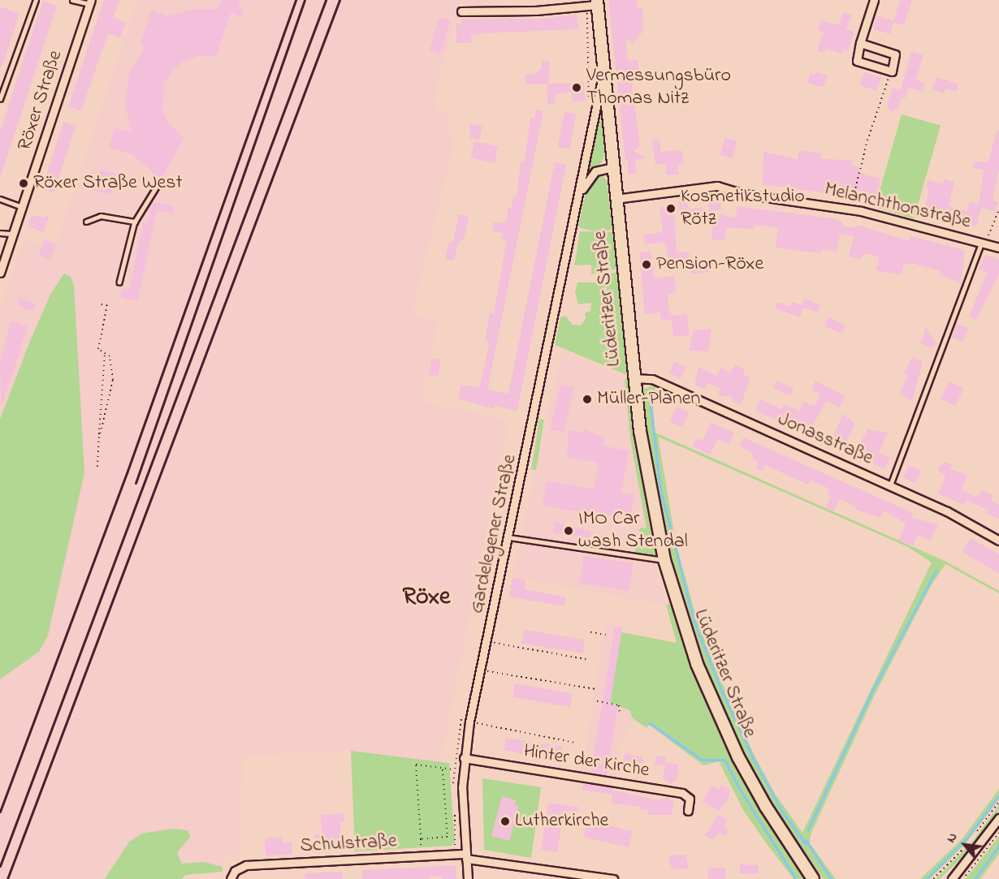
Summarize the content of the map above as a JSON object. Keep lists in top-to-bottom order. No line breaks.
{"streets":{"main road":["Lüderitzer Straße"],"street":["Röxer Straße","Melanchthonstraße","Jonasstraße","Gardelegener Straße","Hinter der Kirche","Schulstraße"]},"crossings":[["Melanchthonstraße","Lüderitzer Straße"],["Lüderitzer Straße","Jonasstraße"],["Lüderitzer Straße","Gardelegener Straße"],["Gardelegener Straße","Hinter der Kirche"],["Gardelegener Straße","Schulstraße"]],"districts":["Röxe"],"places":["Vermessungsbüro Thomas Nitz","Röxer Straße West","Kosmetikstudio Rötz","Pension-Röxe","Müller-Planen","IMO Car wash Stendal","Lutherkirche"],"north":"top left"}
